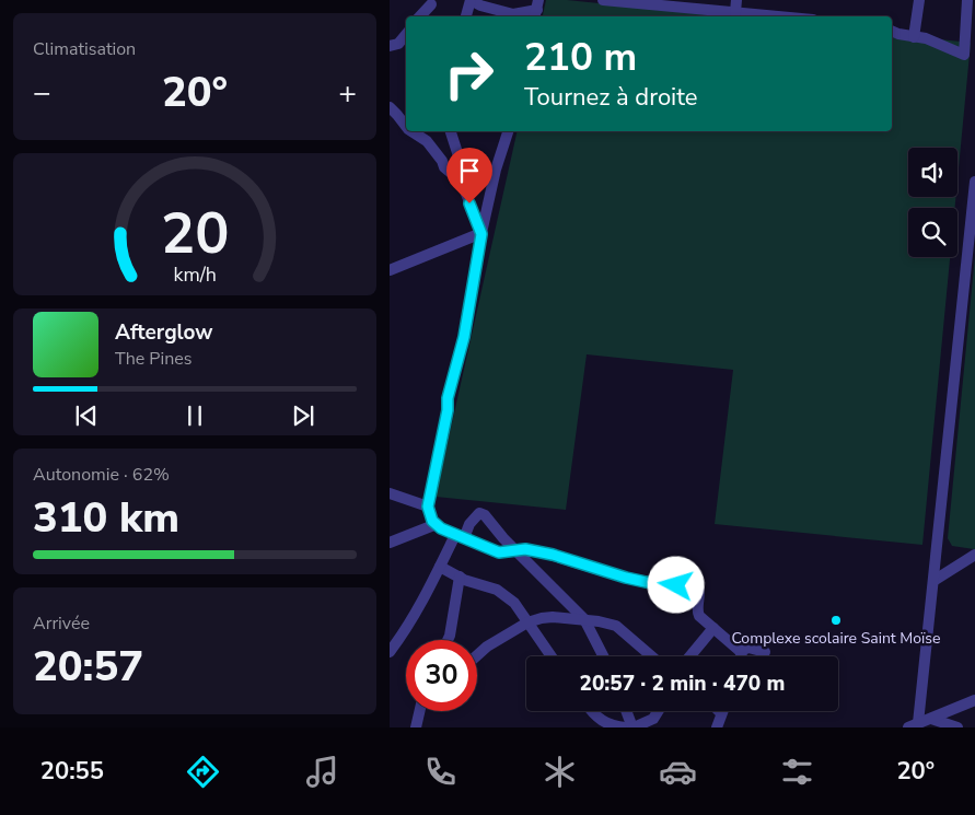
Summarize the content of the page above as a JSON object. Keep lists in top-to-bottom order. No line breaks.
{"places":["Complexe scolaire Saint Moïse"],"page":{"tile":["Climatisation",["Autonomie · 62%","310 km"],["Arrivée","20:57"]],"turn":["210 m","Tournez à droite"],"heat":["−","20°","+"],"song":["Afterglow","The Pines"],"limit":"30","trip":"20:57 · 2 min · 470 m","tabs":["20:55","20°"],"gauge":["20","km/h"]}}
